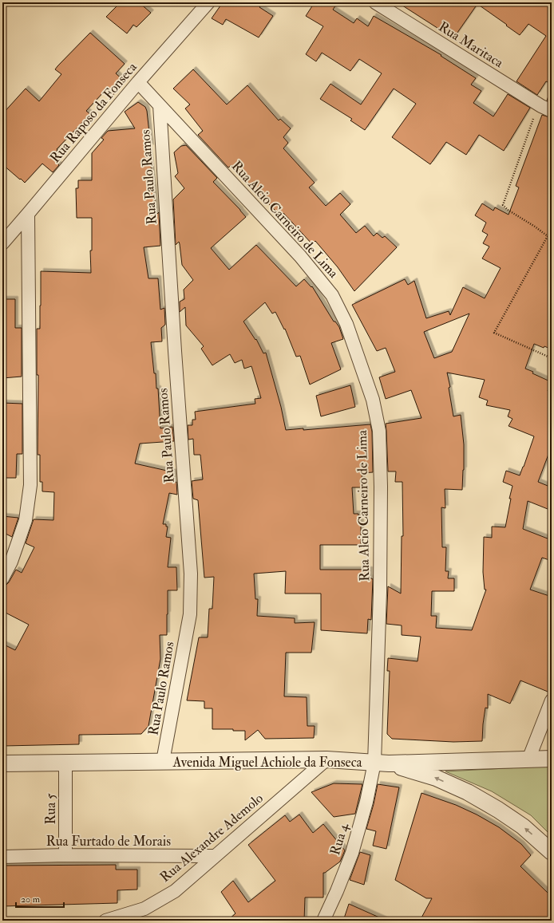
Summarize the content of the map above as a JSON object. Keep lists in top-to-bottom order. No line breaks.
{"streets":{"street":["Rua Maritaca","Rua Raposo da Fonseca","Rua Paulo Ramos","Rua Alcio Carneiro de Lima","Avenida Miguel Achiole da Fonseca","Rua 5","Rua Alexandre Ademolo","Rua 4","Rua Furtado de Morais"]},"crossings":[["Rua Raposo da Fonseca","Rua Alcio Carneiro de Lima"],["Rua Paulo Ramos","Rua Alcio Carneiro de Lima"],["Rua Paulo Ramos","Avenida Miguel Achiole da Fonseca"],["Rua Alcio Carneiro de Lima","Avenida Miguel Achiole da Fonseca"],["Rua Alcio Carneiro de Lima","Rua 4"],["Avenida Miguel Achiole da Fonseca","Rua 5"],["Avenida Miguel Achiole da Fonseca","Rua Alexandre Ademolo"],["Avenida Miguel Achiole da Fonseca","Rua 4"],["Rua 5","Rua Furtado de Morais"],["Rua Alexandre Ademolo","Rua Furtado de Morais"]],"scale_bar":"20 m"}
